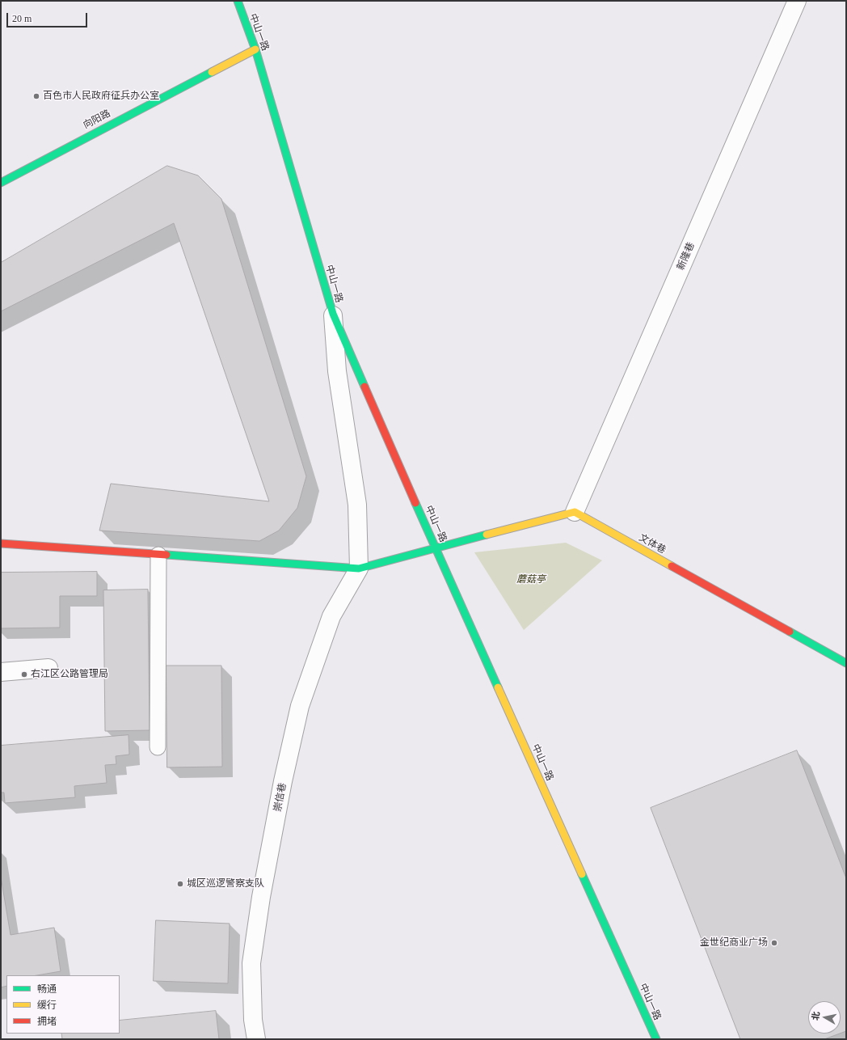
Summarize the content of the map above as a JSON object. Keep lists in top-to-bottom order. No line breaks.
{"streets":{"street":["中山一路","向阳路","新隆巷","文体巷","崇信巷"]},"crossings":[["中山一路","向阳路"],["新隆巷","文体巷"]],"parks":["蘑菇亭"],"places":["百色市人民政府征兵办公室","右江区公路管理局","城区巡逻警察支队","金世纪商业广场"],"legend":["畅通","缓行","拥堵"],"scale_bar":"20 m","north":"left"}
